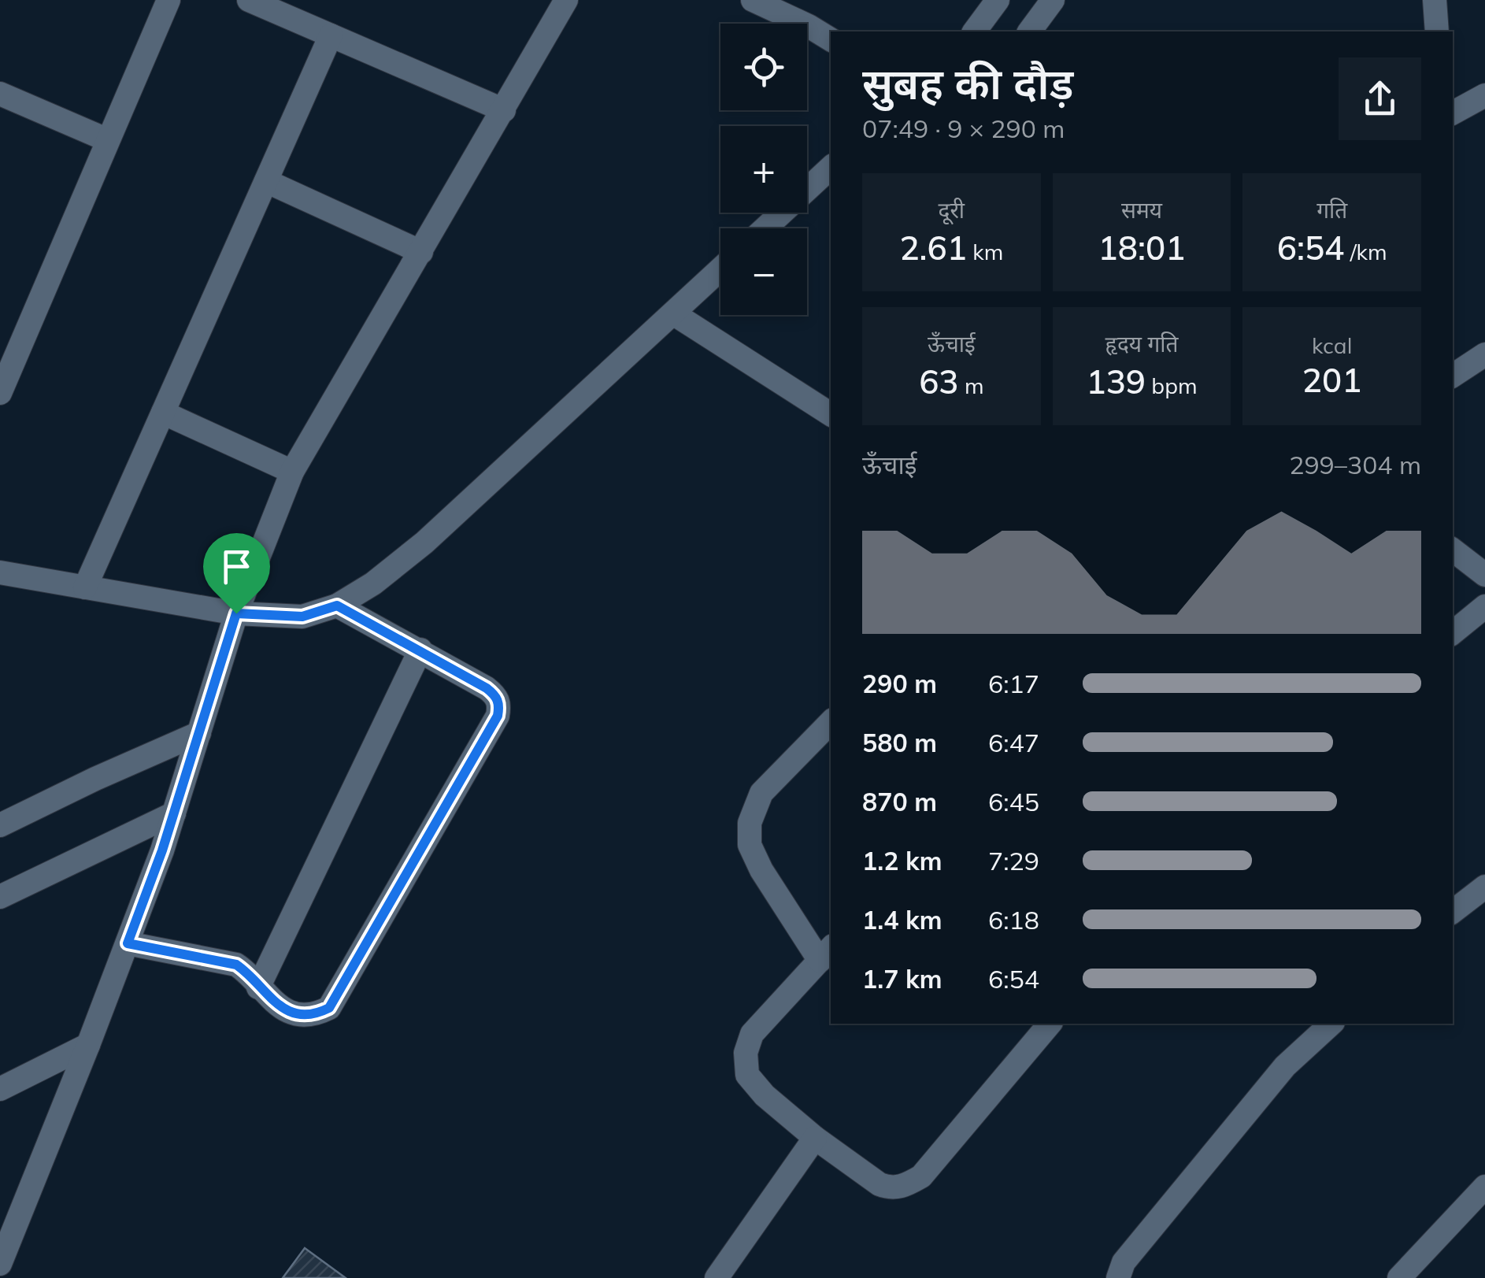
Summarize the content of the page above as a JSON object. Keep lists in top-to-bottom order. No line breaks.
{"page":{"map_buttons":["+","−"],"heading":["सुबह की दौड़","07:49 · 9 × 290 m"],"stats":[["दूरी","2.61 km"],["समय","18:01"],["गति","6:54 /km"],["ऊँचाई","63 m"],["हृदय गति","139 bpm"],["kcal","201"]],"chart":["ऊँचाई","299–304 m"],"list":[{"name":"290 m","note":"6:17"},{"name":"580 m","note":"6:47"},{"name":"870 m","note":"6:45"},{"name":"1.2 km","note":"7:29"},{"name":"1.4 km","note":"6:18"},{"name":"1.7 km","note":"6:54"}]}}
